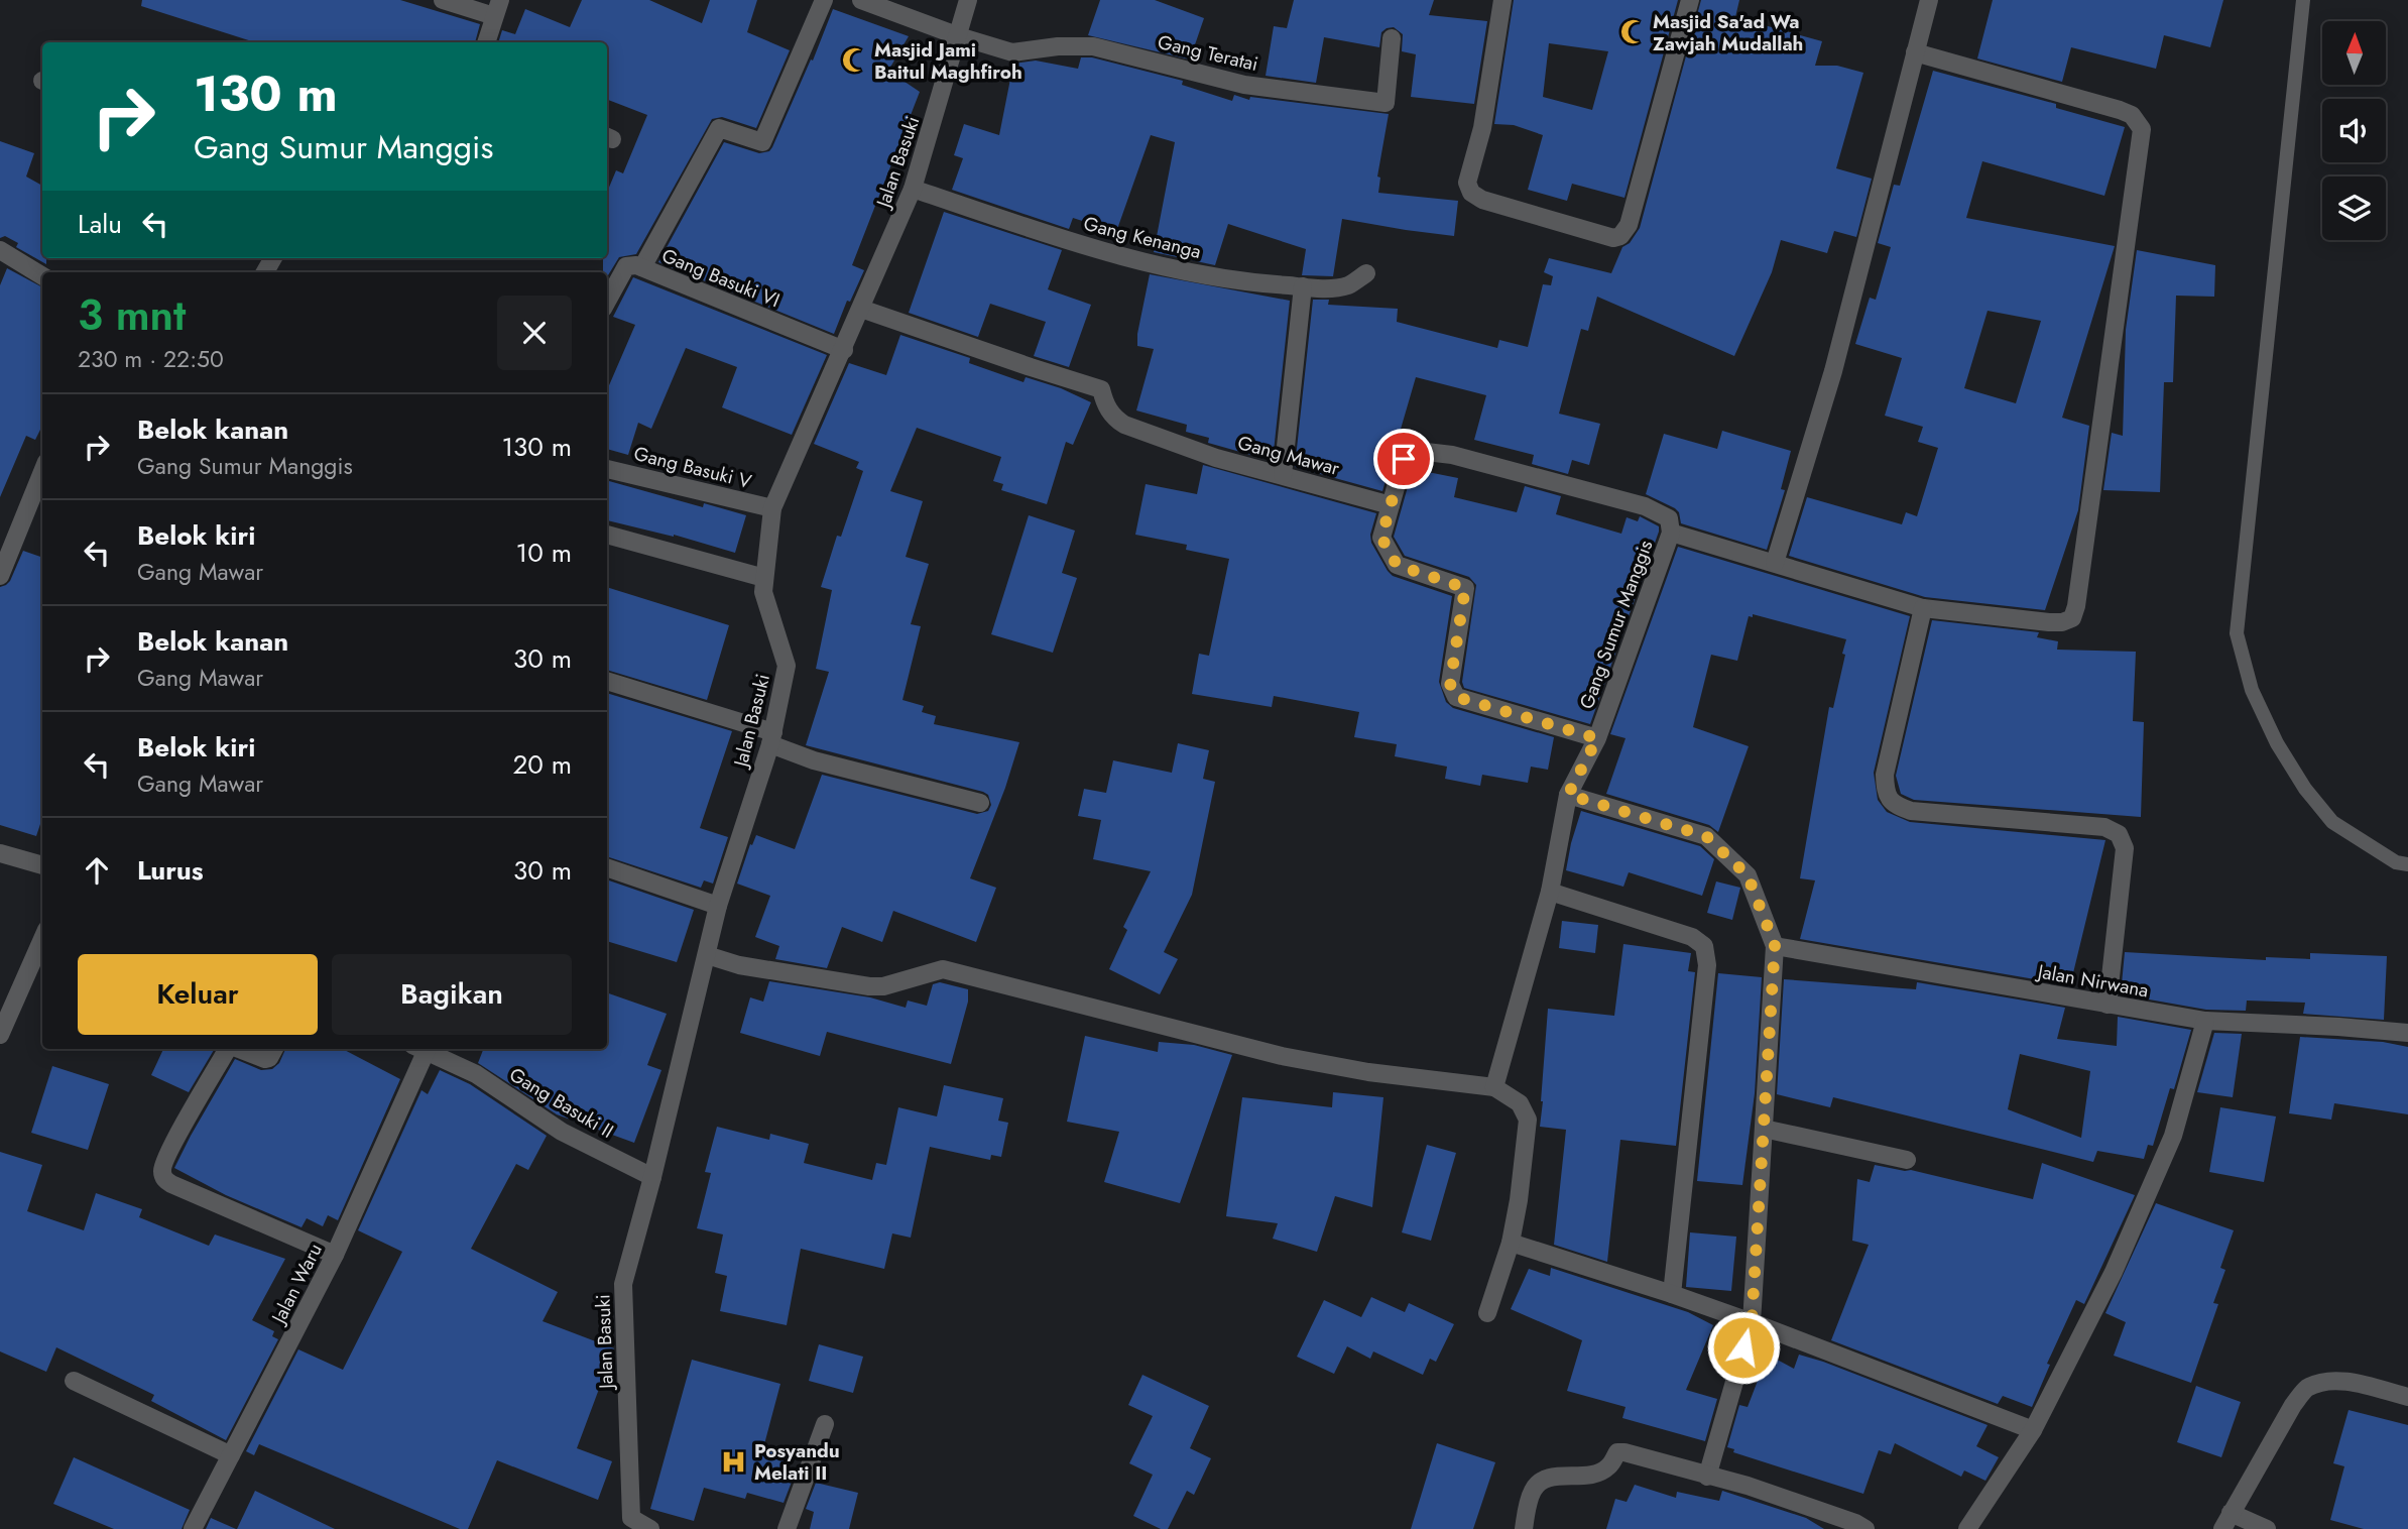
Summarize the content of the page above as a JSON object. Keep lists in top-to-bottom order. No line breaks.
{"streets":{"street":["Gang Teratai","Jalan Basuki","Gang Kenanga","Gang Basuki VI","Gang Mawar","Gang Basuki V","Gang Sumur Manggis","Jalan Nirwana","Gang Basuki II","Jalan Waru"]},"crossings":[["Gang Teratai","Jalan Basuki"],["Jalan Basuki","Gang Kenanga"],["Jalan Basuki","Gang Basuki VI"],["Jalan Basuki","Gang Mawar"],["Jalan Basuki","Gang Basuki V"],["Jalan Basuki","Gang Basuki II"]],"places":{"mosque":["Masjid Sa'ad Wa Zawjah Mudallah","Masjid Jami Baitul Maghfiroh"],"hospital":["Posyandu Melati II"]},"north":"top","page":{"turn":["130 m","Gang Sumur Manggis"],"then":"Lalu","heading":["3 mnt","230 m · 22:50"],"list":[{"name":"Belok kanan","note":"Gang Sumur Manggis","value":"130 m"},{"name":"Belok kiri","note":"Gang Mawar","value":"10 m"},{"name":"Belok kanan","note":"Gang Mawar","value":"30 m"},{"name":"Belok kiri","note":"Gang Mawar","value":"20 m"},{"name":"Lurus","value":"30 m"}],"buttons":["Keluar","Bagikan"]}}
